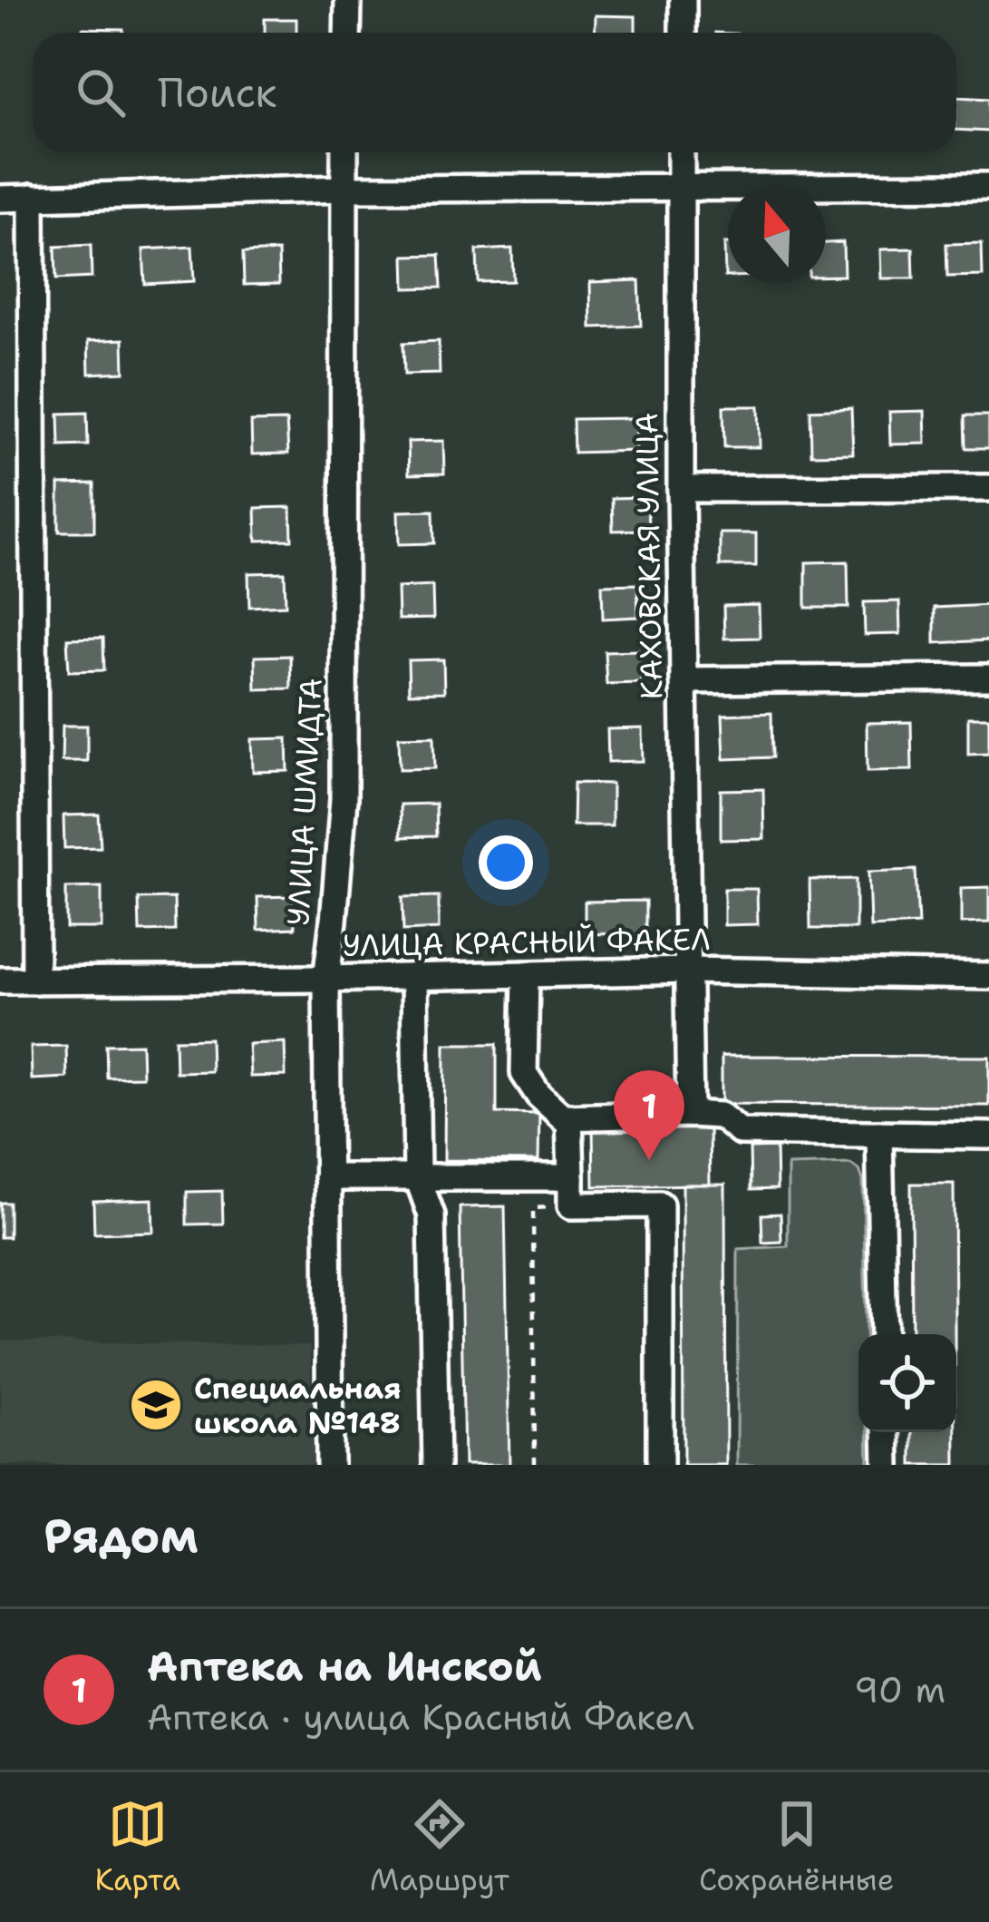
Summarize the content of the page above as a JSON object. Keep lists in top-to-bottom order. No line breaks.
{"streets":{"street":["КАХОВСКАЯ УЛИЦА","УЛИЦА ШМИДТА","УЛИЦА КРАСНЫЙ ФАКЕЛ"]},"crossings":[["КАХОВСКАЯ УЛИЦА","УЛИЦА КРАСНЫЙ ФАКЕЛ"],["УЛИЦА ШМИДТА","УЛИЦА КРАСНЫЙ ФАКЕЛ"]],"places":{"school or university":["Специальная школа №148"]},"north":"top","page":{"search":"Поиск","pins":"1","heading":"Рядом","list":[{"mark":"1","name":"Аптека на Инской","note":"Аптека · улица Красный Факел","value":"90 m"}],"nav":["Карта","Маршрут","Сохранённые"]}}
